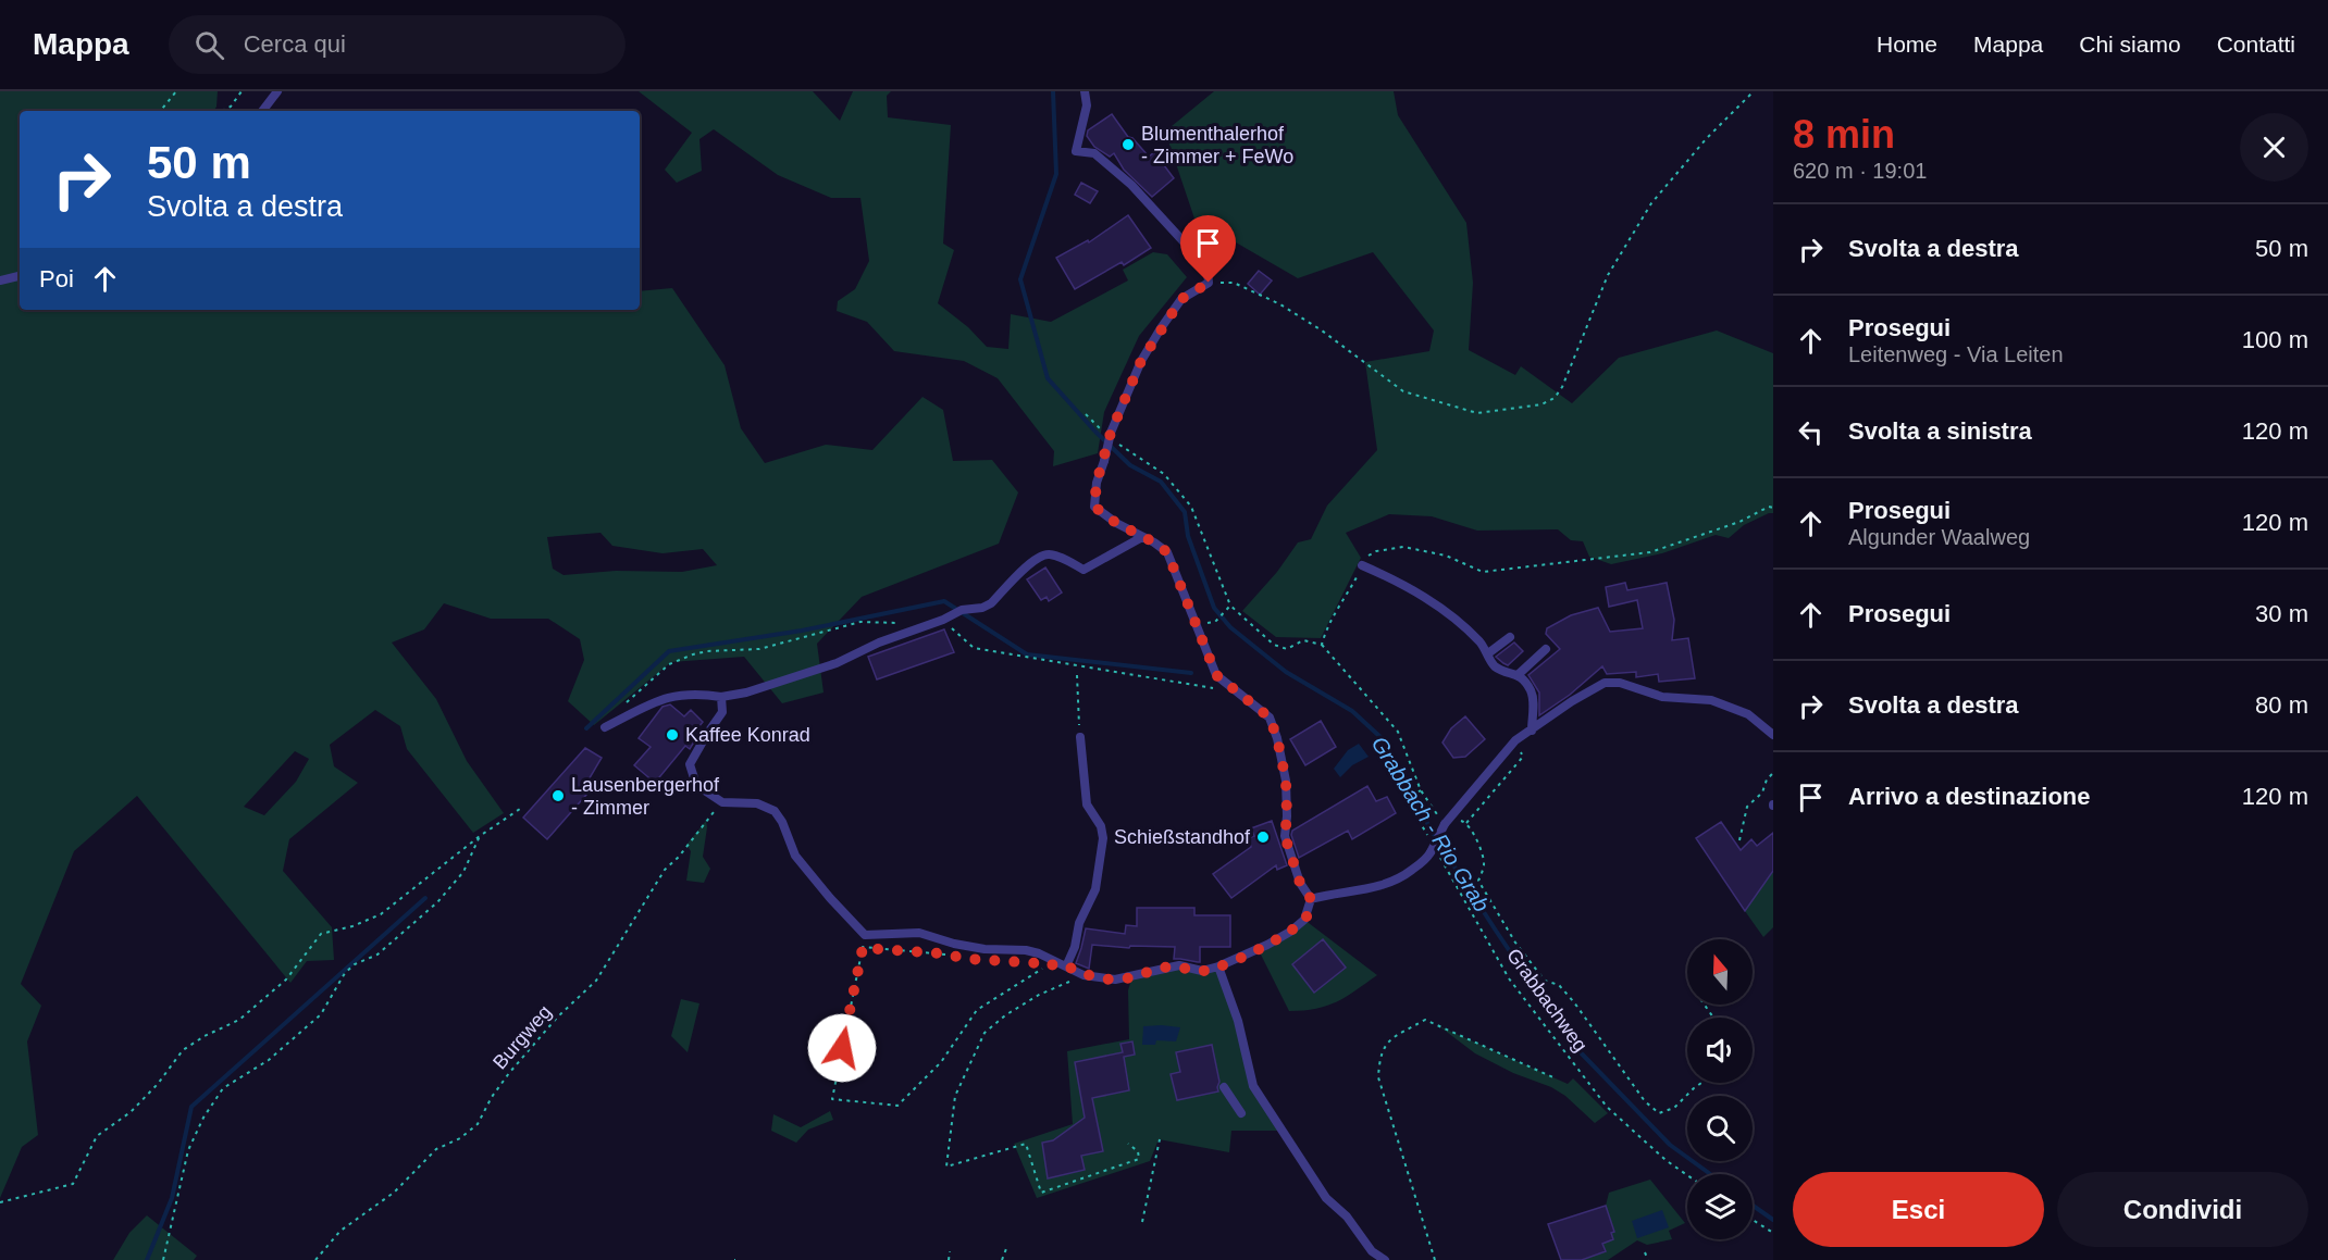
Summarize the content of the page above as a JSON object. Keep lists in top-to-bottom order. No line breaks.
{"streets":{"path":["Grabbachweg","Burgweg"]},"water":["Grabbach - Rio Grab"],"places":["Blumenthalerhof - Zimmer + FeWo","Kaffee Konrad","Lausenbergerhof - Zimmer","Schießstandhof"],"north":"top","page":{"header":"Mappa","search":"Cerca qui","nav":["Home","Mappa","Chi siamo","Contatti"],"heading":["8 min","620 m · 19:01"],"turn":["50 m","Svolta a destra"],"list":[{"name":"Svolta a destra","value":"50 m"},{"name":"Prosegui","note":"Leitenweg - Via Leiten","value":"100 m"},{"name":"Svolta a sinistra","value":"120 m"},{"name":"Prosegui","note":"Algunder Waalweg","value":"120 m"},{"name":"Prosegui","value":"30 m"},{"name":"Svolta a destra","value":"80 m"},{"name":"Arrivo a destinazione","value":"120 m"}],"then":"Poi","buttons":["Esci","Condividi"]}}
